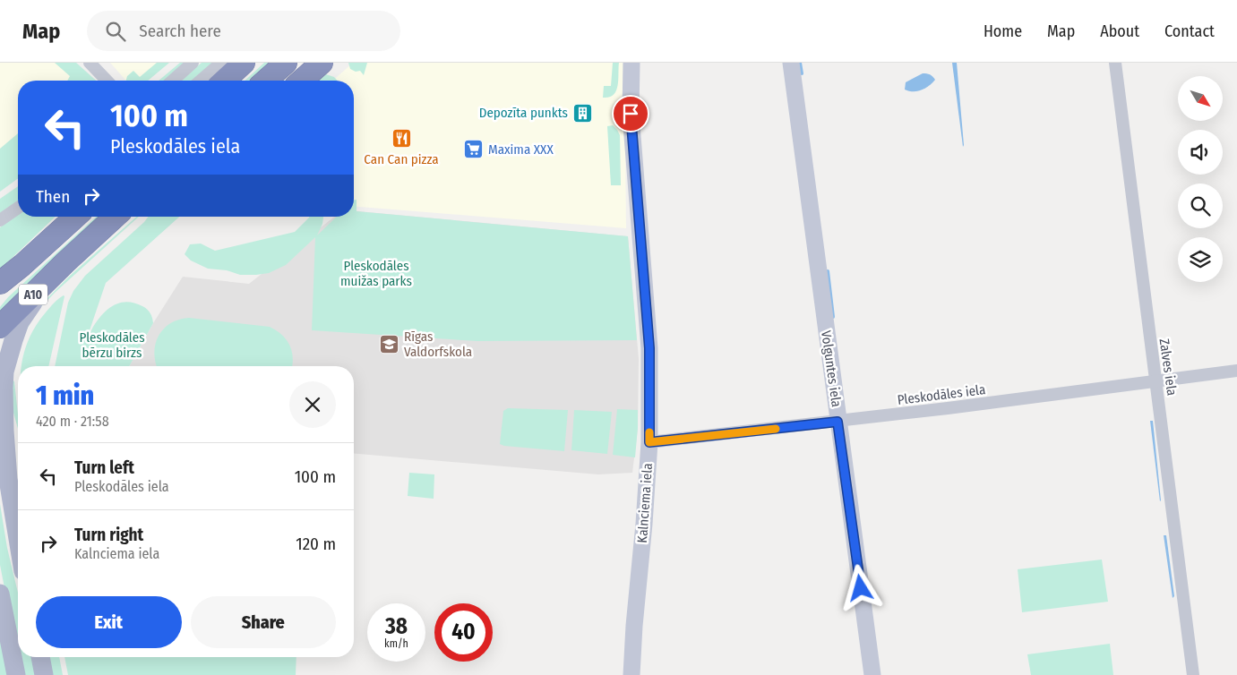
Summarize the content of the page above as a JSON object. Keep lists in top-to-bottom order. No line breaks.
{"streets":{"highway":["A10"],"street":["Zalves iela","Volguntes iela","Pleskodāles iela","Kalnciema iela"]},"crossings":[["Zalves iela","Pleskodāles iela"],["Volguntes iela","Pleskodāles iela"],["Pleskodāles iela","Kalnciema iela"]],"parks":["Pleskodāles muižas parks","Pleskodāles bērzu birzs"],"places":{"building":["Depozīta punkts"],"restaurant":["Can Can pizza"],"supermarket":["Maxima XXX"],"school or university":["Rīgas Valdorfskola"]},"north":"bottom right","page":{"header":"Map","search":"Search here","nav":["Home","Map","About","Contact"],"turn":["100 m","Pleskodāles iela"],"then":"Then","heading":["1 min","420 m · 21:58"],"list":[{"name":"Turn left","note":"Pleskodāles iela","value":"100 m"},{"name":"Turn right","note":"Kalnciema iela","value":"120 m"}],"buttons":["Exit","Share"],"speed":"38 km/h","limit":"40"}}
